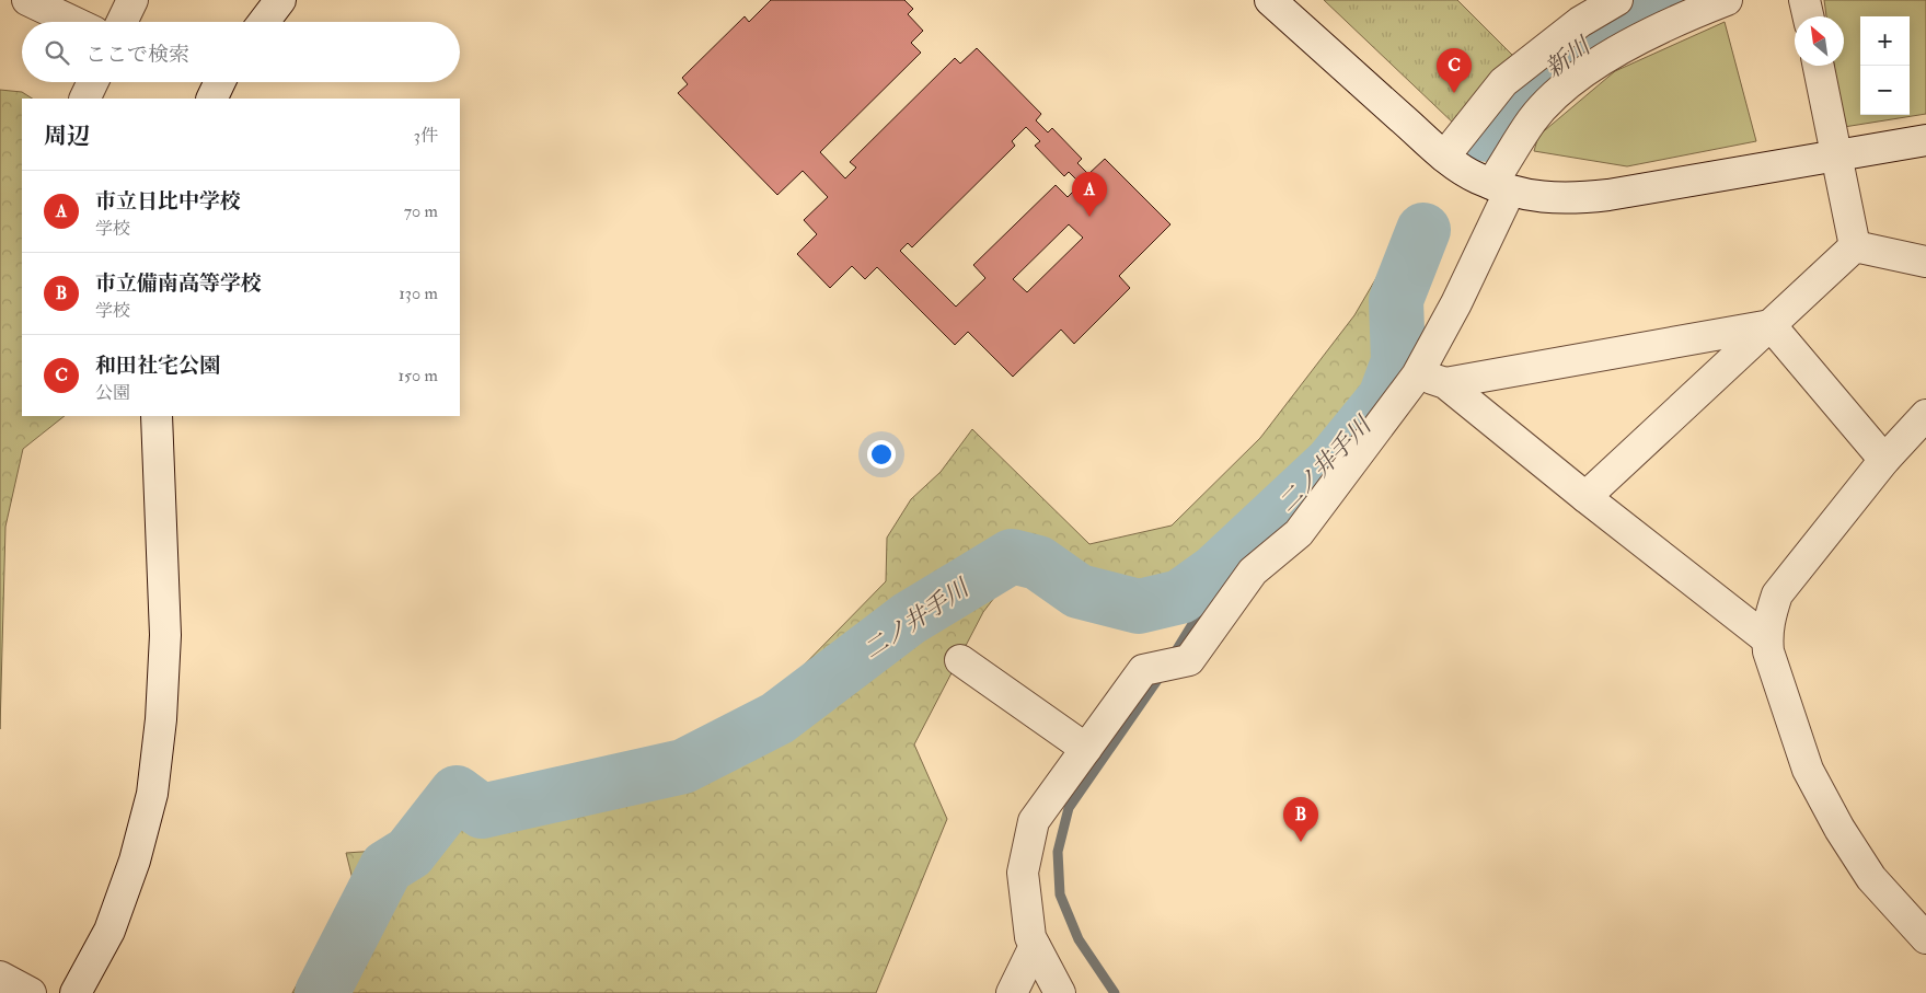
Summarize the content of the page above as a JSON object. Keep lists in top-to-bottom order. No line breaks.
{"water":["新川","二ノ井手川"],"north":"top left","page":{"map_buttons":["+","−"],"search":"ここで検索","pins":["C","A","B"],"heading":["周辺","3件"],"list":[{"mark":"A","name":"市立日比中学校","note":"学校","value":"70 m"},{"mark":"B","name":"市立備南高等学校","note":"学校","value":"130 m"},{"mark":"C","name":"和田社宅公園","note":"公園","value":"150 m"}]}}
